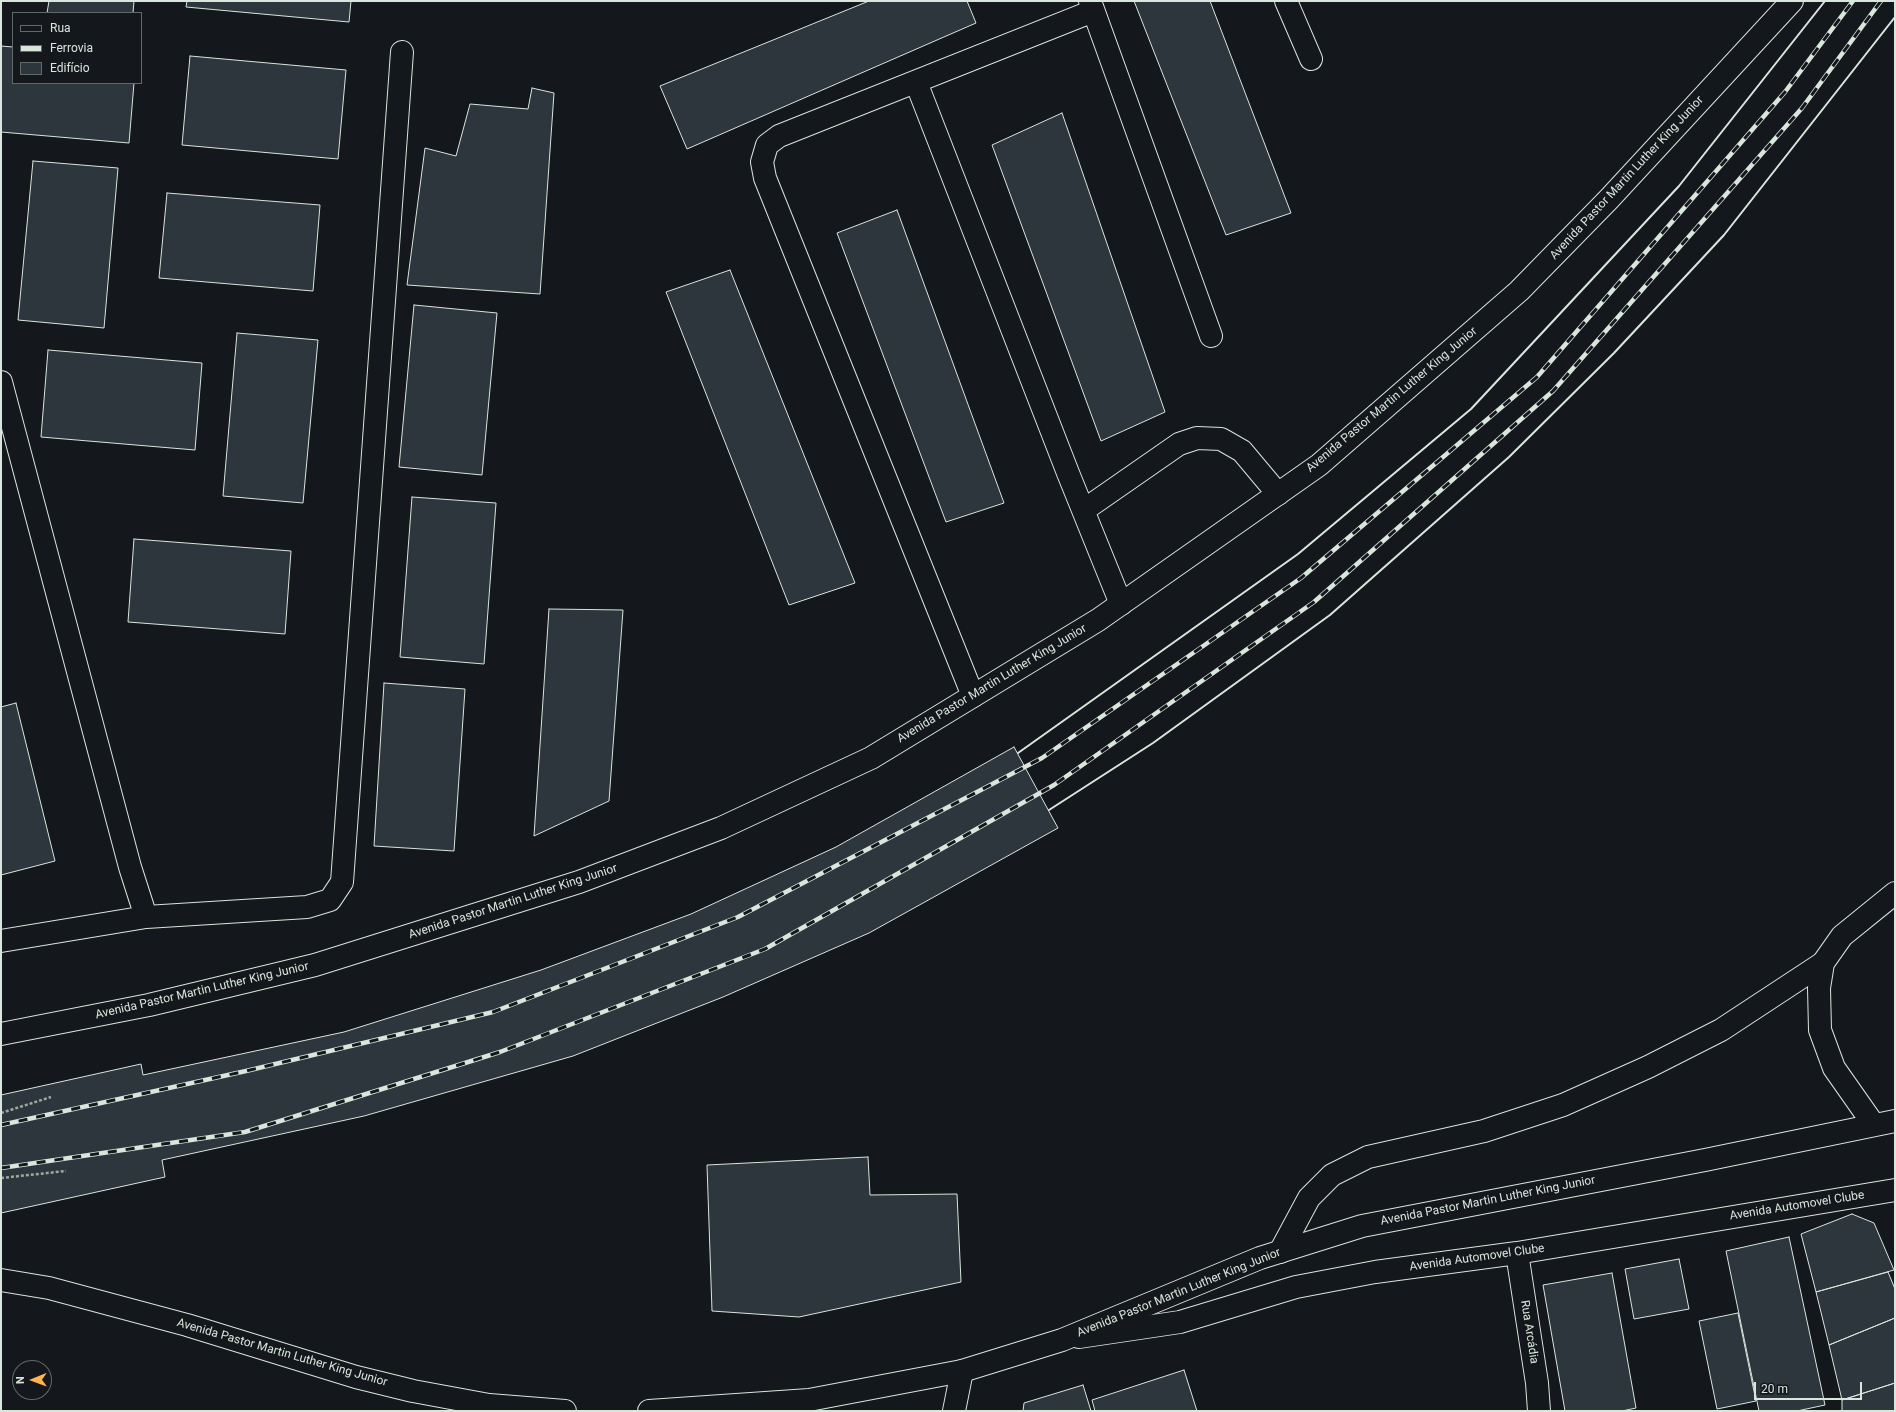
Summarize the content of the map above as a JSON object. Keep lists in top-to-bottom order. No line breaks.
{"streets":{"street":["Avenida Pastor Martin Luther King Junior","Avenida Automovel Clube","Rua Arcádia"]},"crossings":[["Avenida Pastor Martin Luther King Junior","Avenida Automovel Clube"],["Avenida Automovel Clube","Rua Arcádia"]],"legend":["Rua","Ferrovia","Edifício"],"scale_bar":"20 m","north":"left"}
